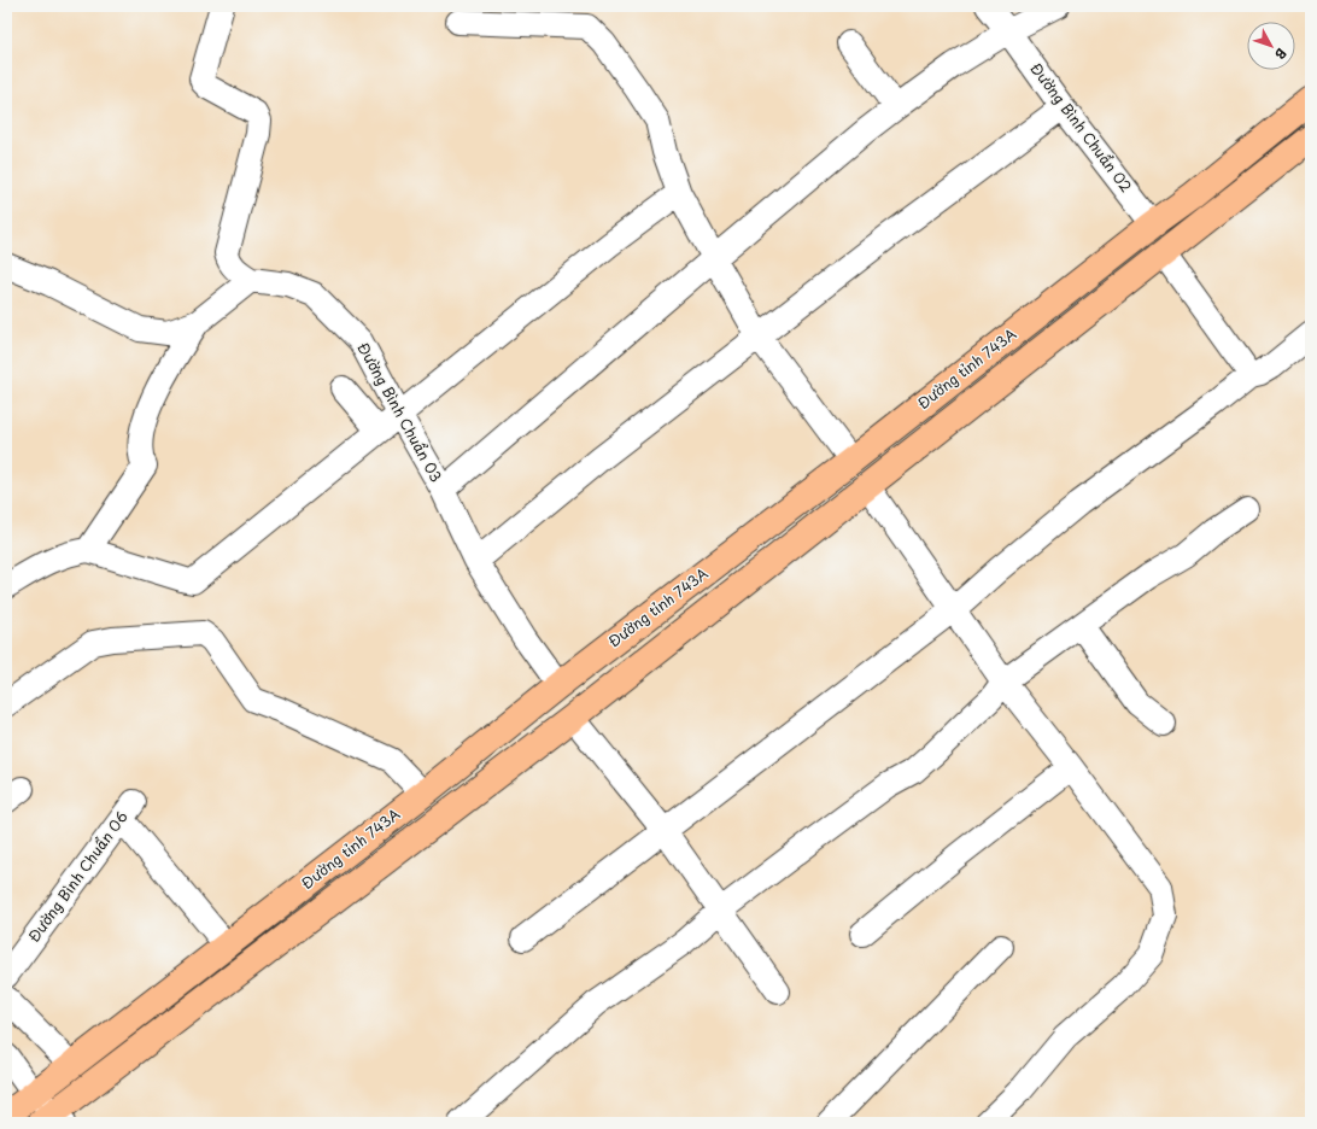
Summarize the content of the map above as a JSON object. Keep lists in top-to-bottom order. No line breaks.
{"streets":{"main road":["Đường tỉnh 743A"],"street":["Đường Bình Chuẩn 02","Đường Bình Chuẩn 03","Đường Bình Chuẩn 06"]},"crossings":[["Đường Bình Chuẩn 02","Đường tỉnh 743A"],["Đường tỉnh 743A","Đường Bình Chuẩn 03"],["Đường tỉnh 743A","Đường Bình Chuẩn 06"]],"north":"bottom right"}
